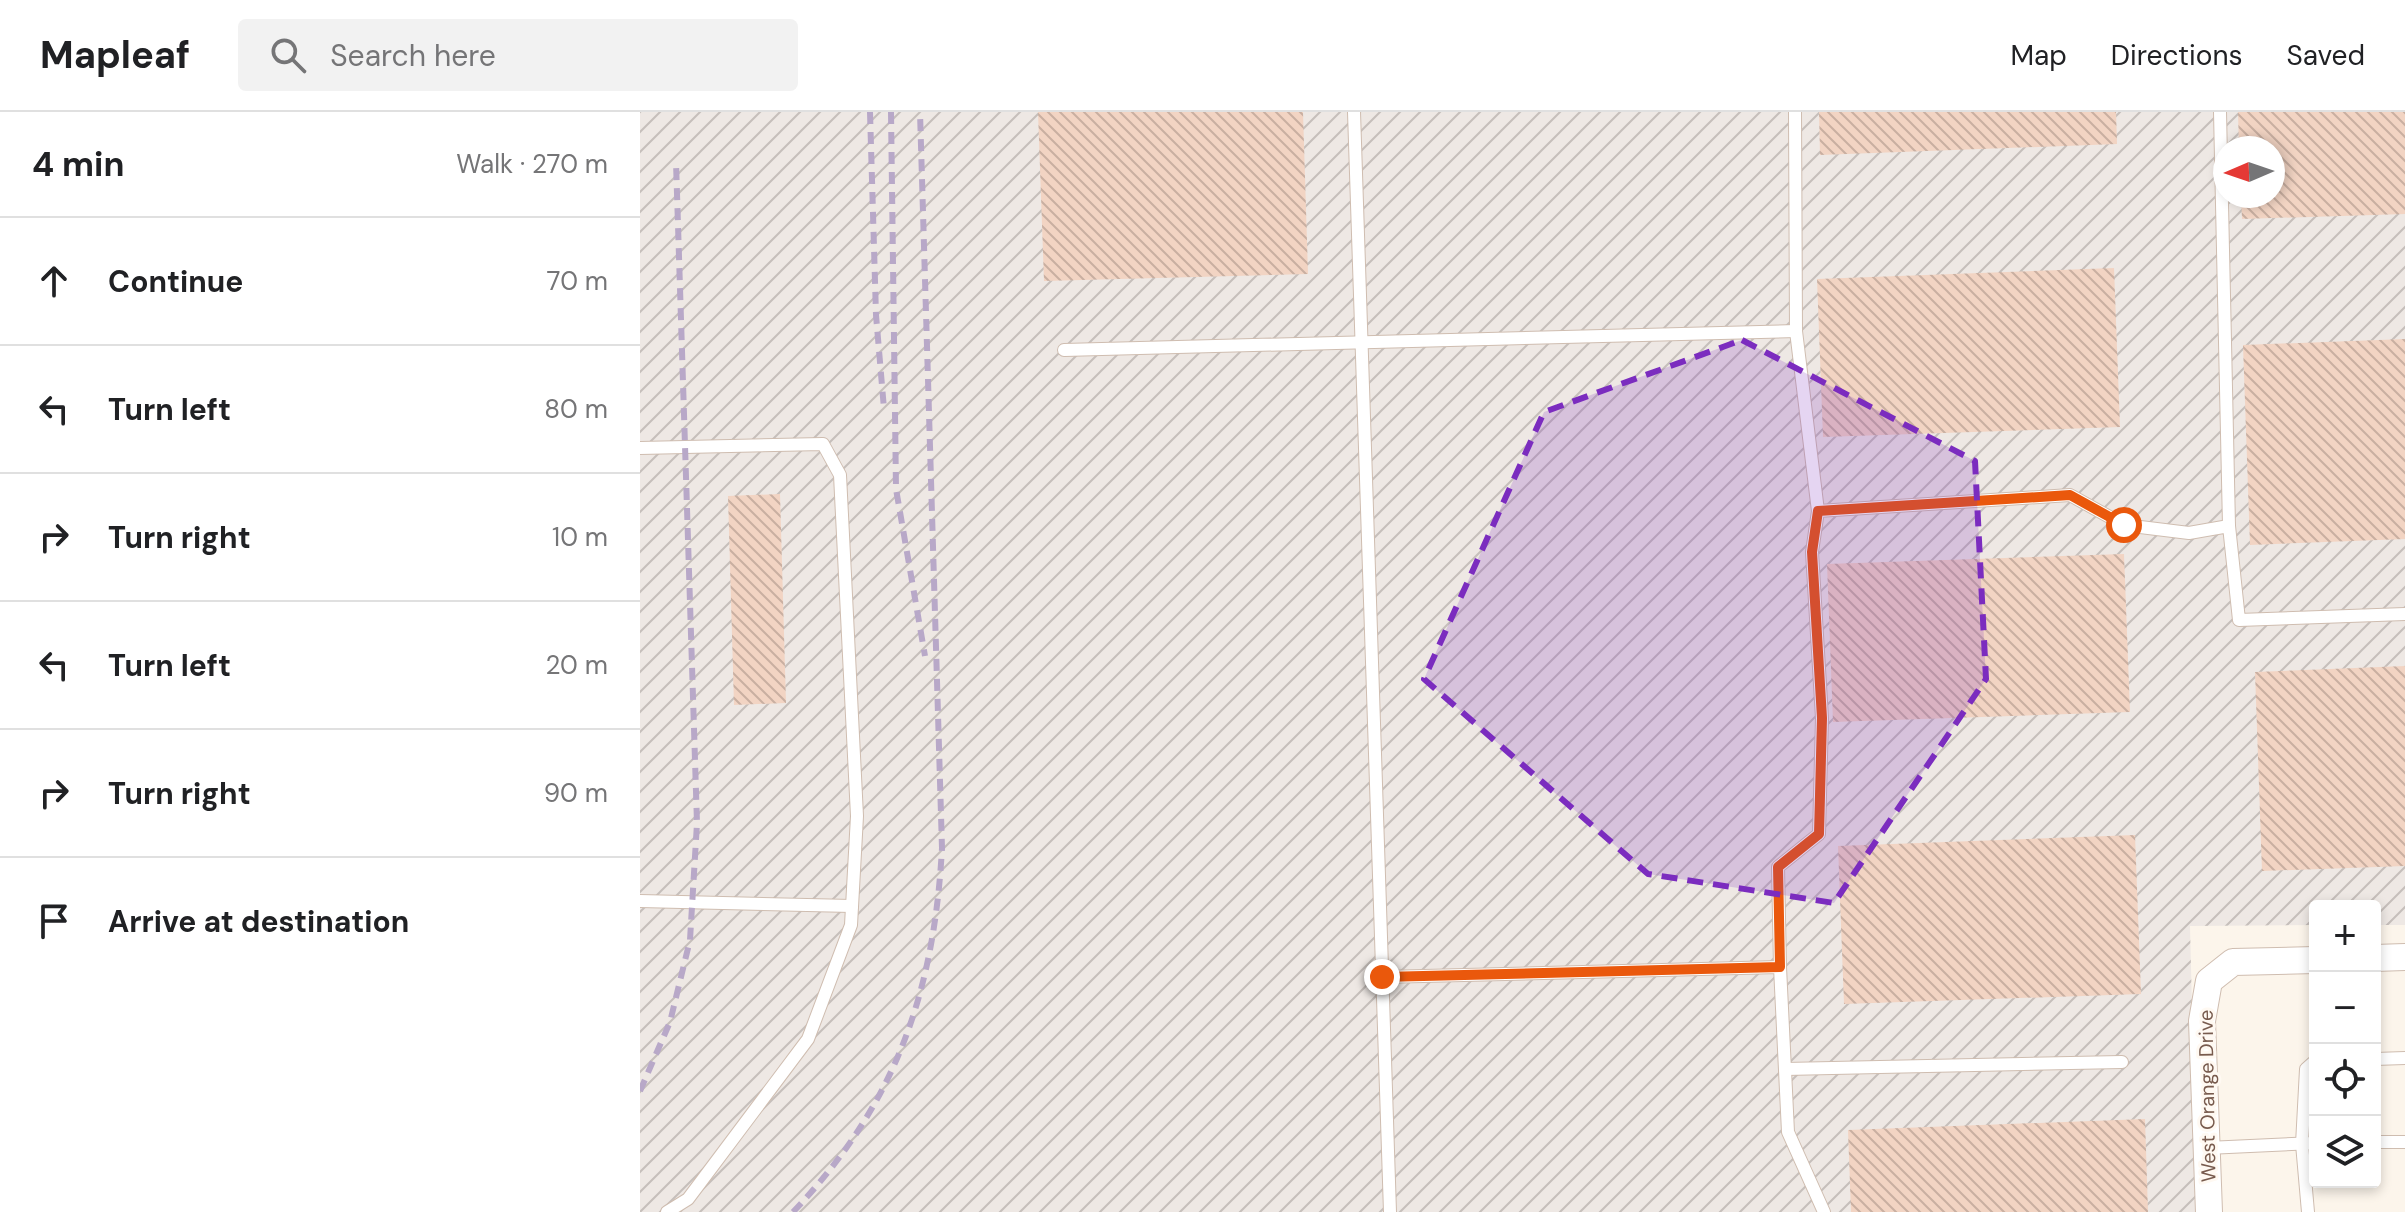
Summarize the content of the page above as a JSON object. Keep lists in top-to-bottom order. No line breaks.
{"streets":{"street":["West Orange Drive"]},"north":"left","page":{"header":"Mapleaf","search":"Search here","nav":["Map","Directions","Saved"],"heading":["4 min","Walk · 270 m"],"list":[["Continue","70 m"],["Turn left","80 m"],["Turn right","10 m"],["Turn left","20 m"],["Turn right","90 m"],"Arrive at destination"],"map_buttons":["+","−"]}}
